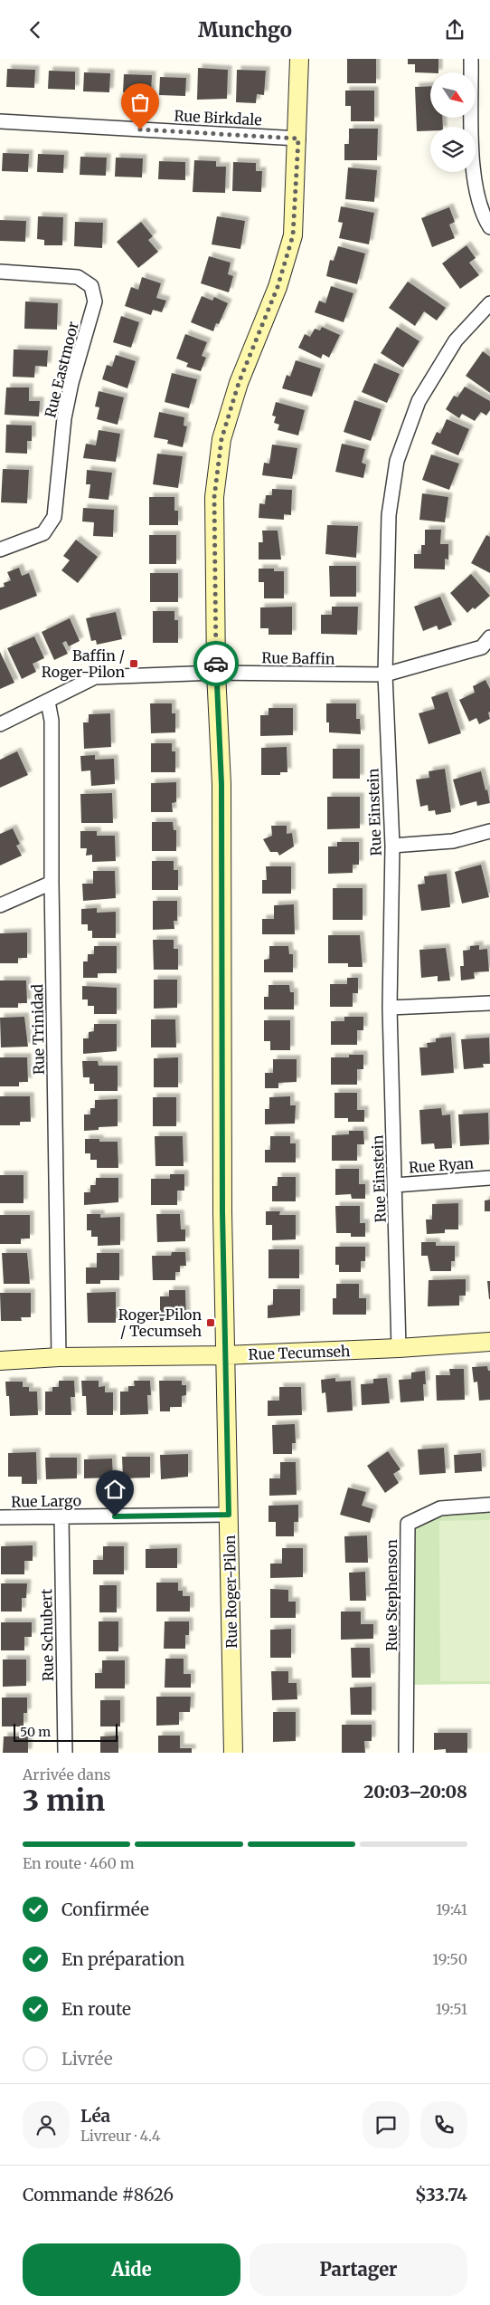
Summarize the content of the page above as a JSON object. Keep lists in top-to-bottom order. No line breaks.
{"streets":{"street":["Rue Birkdale","Rue Eastmoor","Rue Baffin","Rue Einstein","Rue Trinidad","Rue Ryan","Rue Tecumseh","Rue Largo","Rue Roger-Pilon","Rue Stephenson","Rue Schubert"]},"crossings":[["Rue Birkdale","Rue Roger-Pilon"],["Rue Baffin","Rue Einstein"],["Rue Baffin","Rue Trinidad"],["Rue Baffin","Rue Roger-Pilon"],["Rue Einstein","Rue Ryan"],["Rue Einstein","Rue Tecumseh"],["Rue Trinidad","Rue Tecumseh"],["Rue Tecumseh","Rue Roger-Pilon"],["Rue Largo","Rue Roger-Pilon"],["Rue Largo","Rue Schubert"]],"places":{"transit":["Baffin / Roger-Pilon","Roger-Pilon / Tecumseh"]},"scale_bar":"50 m","north":"bottom right","page":{"header":"Munchgo","scale":"50 m","heading":["3 min","Arrivée dans","20:03–20:08"],"panel":["Léa","Livreur · 4.4","Commande #8626","$33.74"],"bar":"En route · 460 m","list":[["Confirmée","19:41"],["En préparation","19:50"],["En route","19:51"],"Livrée"],"buttons":["Aide","Partager"]}}
